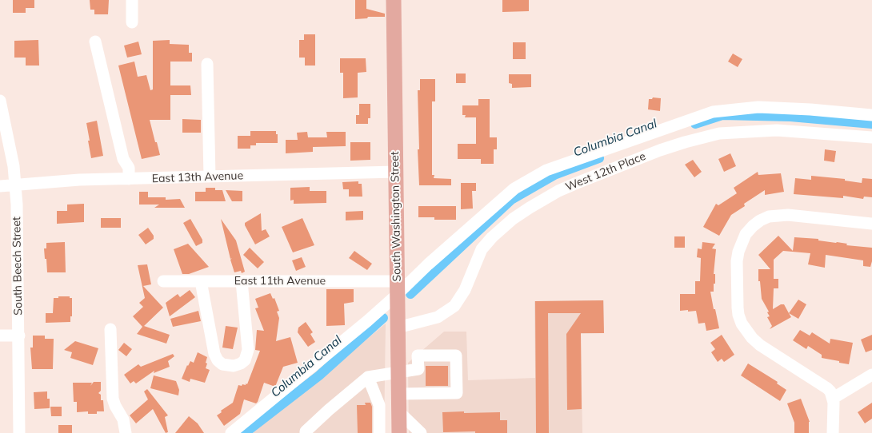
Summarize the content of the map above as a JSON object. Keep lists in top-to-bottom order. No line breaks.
{"streets":{"main road":["South Washington Street"],"street":["West 12th Place","East 13th Avenue","South Beech Street","East 11th Avenue"]},"crossings":[["West 12th Place","South Washington Street"],["East 13th Avenue","South Washington Street"],["East 13th Avenue","South Beech Street"],["South Washington Street","East 11th Avenue"]],"water":["Columbia Canal"]}
